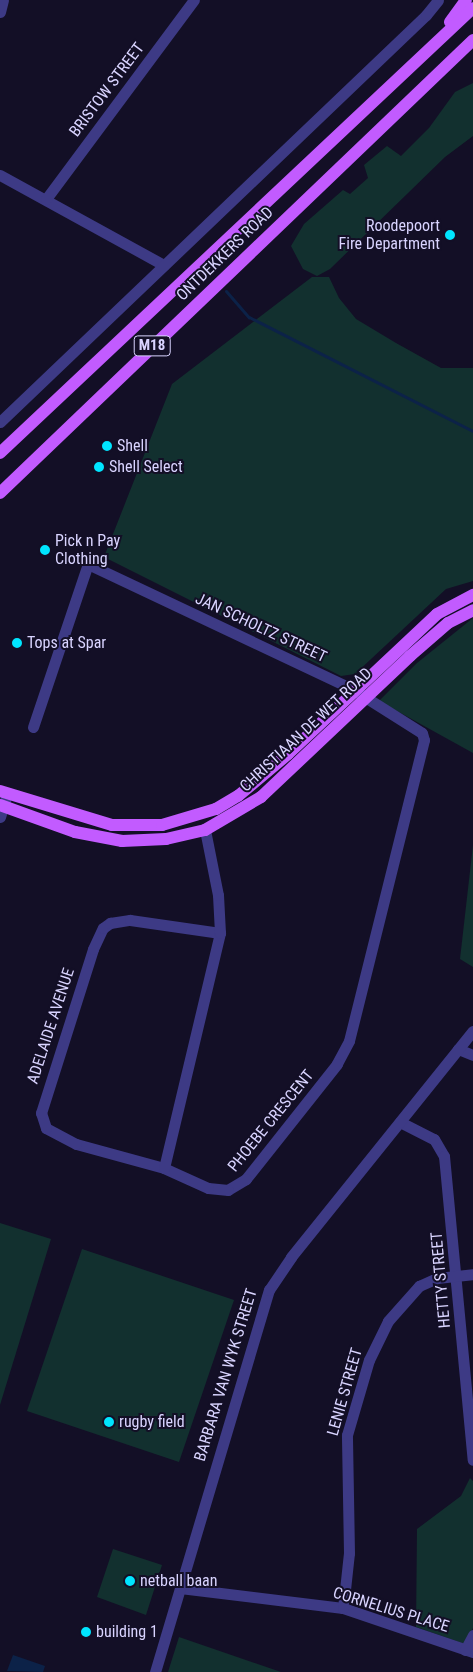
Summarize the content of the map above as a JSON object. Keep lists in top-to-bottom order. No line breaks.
{"streets":{"main road":["ONTDEKKERS ROAD","M18","CHRISTIAAN DE WET ROAD"],"street":["BRISTOW STREET","JAN SCHOLTZ STREET","ADELAIDE AVENUE","PHOEBE CRESCENT","HETTY STREET","BARBARA VAN WYK STREET","LENIE STREET","CORNELIUS PLACE"]},"crossings":[["JAN SCHOLTZ STREET","CHRISTIAAN DE WET ROAD"],["JAN SCHOLTZ STREET","PHOEBE CRESCENT"],["ADELAIDE AVENUE","PHOEBE CRESCENT"],["HETTY STREET","BARBARA VAN WYK STREET"],["HETTY STREET","LENIE STREET"],["BARBARA VAN WYK STREET","CORNELIUS PLACE"],["LENIE STREET","CORNELIUS PLACE"]],"places":["Roodepoort Fire Department","Shell","Shell Select","Pick n Pay Clothing","Tops at Spar","rugby field","netball baan","building 1"]}
